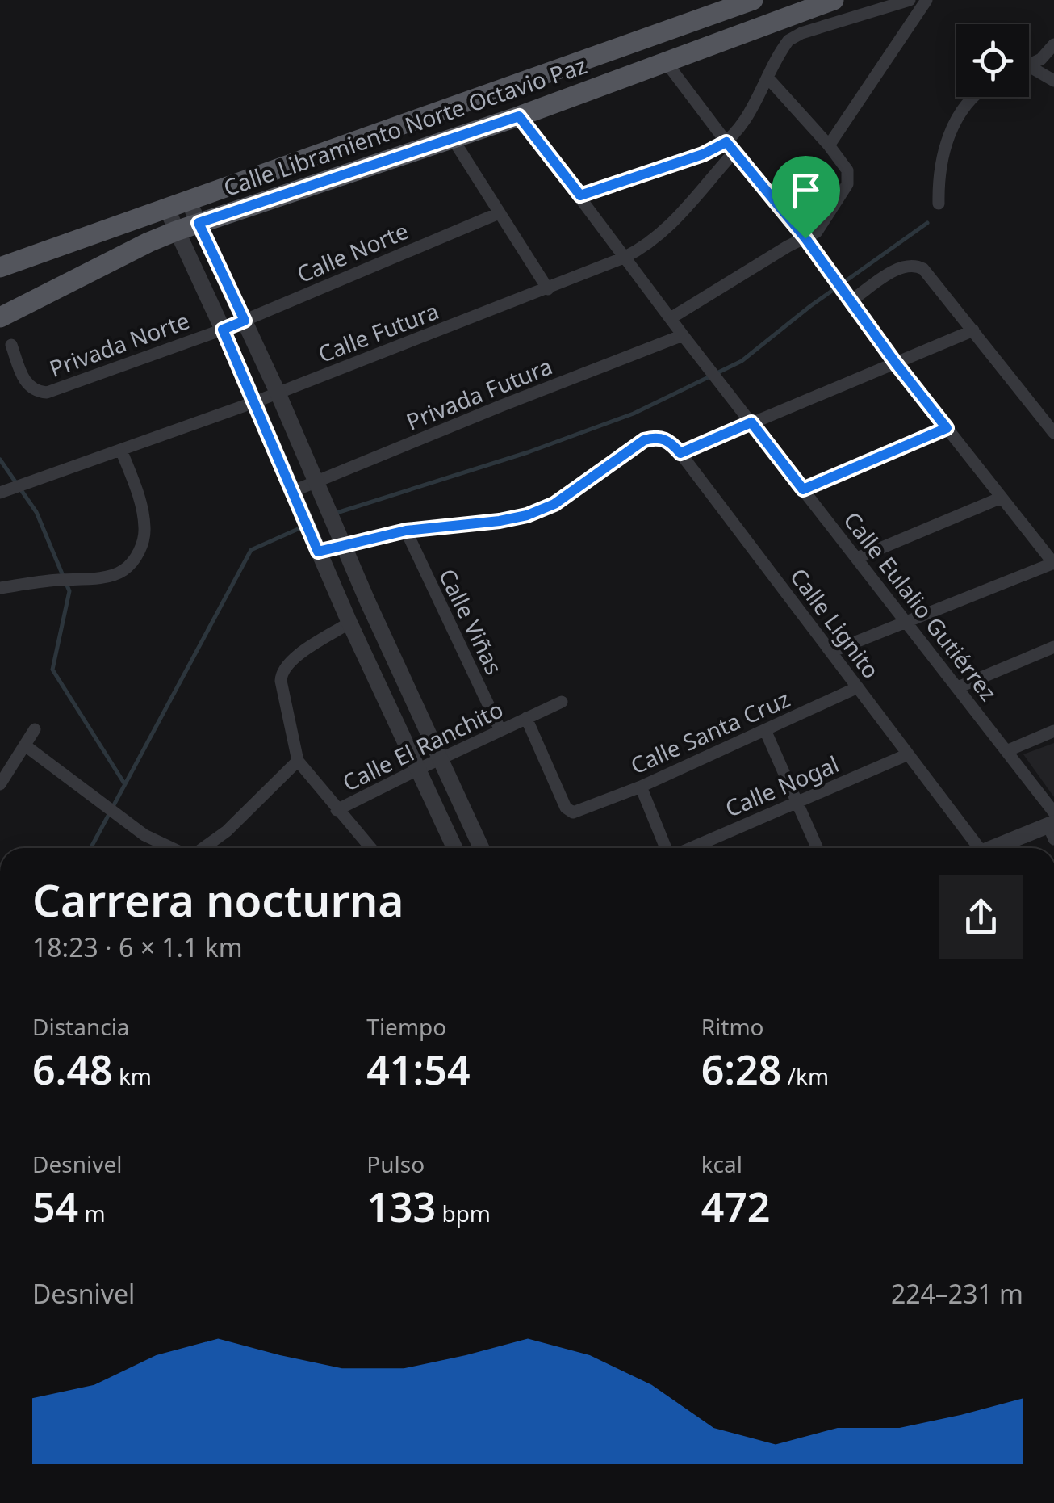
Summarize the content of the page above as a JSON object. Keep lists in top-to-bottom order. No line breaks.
{"streets":{"main road":["Calle Libramiento Norte Octavio Paz"],"street":["Calle Norte","Calle Futura","Privada Norte","Privada Futura","Calle Eulalio Gutiérrez","Calle Viñas","Calle Lignito","Calle Santa Cruz","Calle El Ranchito","Calle Nogal"]},"crossings":[["Calle Libramiento Norte Octavio Paz","Calle Eulalio Gutiérrez"],["Calle Norte","Privada Norte"],["Calle Futura","Calle Eulalio Gutiérrez"],["Privada Futura","Calle Eulalio Gutiérrez"],["Calle Viñas","Calle El Ranchito"],["Calle Lignito","Calle Santa Cruz"],["Calle Lignito","Calle Nogal"],["Calle Santa Cruz","Calle El Ranchito"]],"page":{"heading":["Carrera nocturna","18:23 · 6 × 1.1 km"],"stats":[["Distancia","6.48 km"],["Tiempo","41:54"],["Ritmo","6:28 /km"],["Desnivel","54 m"],["Pulso","133 bpm"],["kcal","472"]],"chart":["Desnivel","224–231 m"]}}
